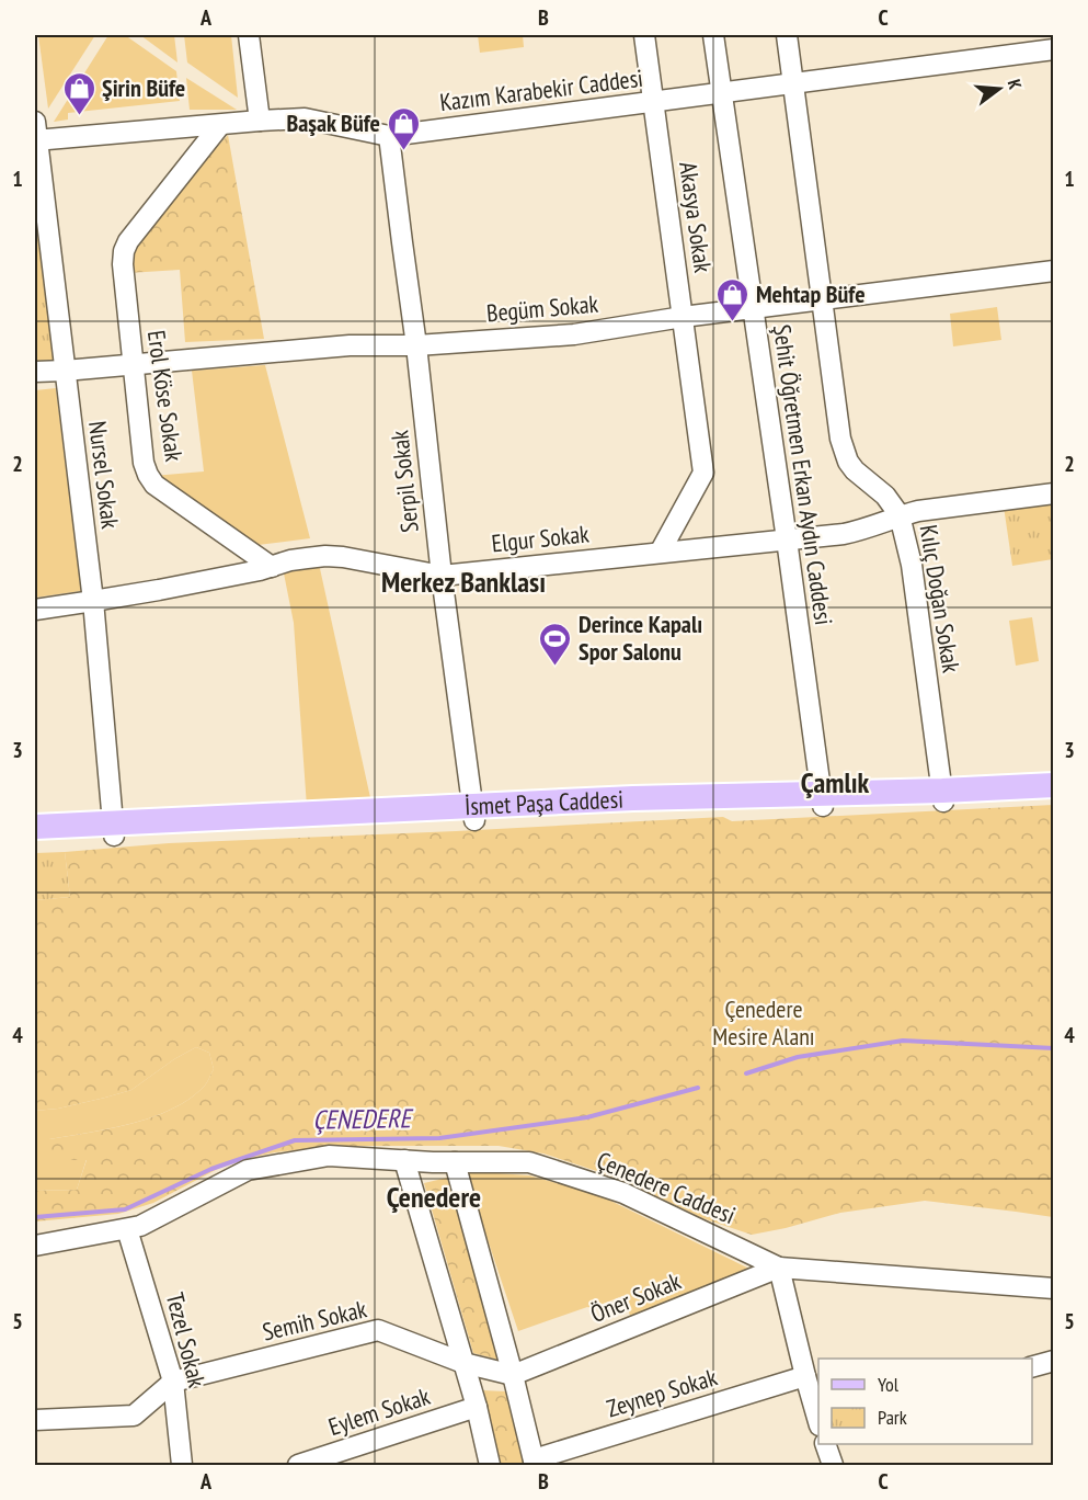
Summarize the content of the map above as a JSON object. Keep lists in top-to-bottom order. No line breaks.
{"streets":{"main road":["İsmet Paşa Caddesi"],"street":["Kazım Karabekir Caddesi","Akasya Sokak","Begüm Sokak","Erol Köse Sokak","Nursel Sokak","Şehit Öğretmen Erkan Aydın Caddesi","Serpil Sokak","Elgur Sokak","Kılıç Doğan Sokak","Çenedere Caddesi","Öner Sokak","Semih Sokak","Tezel Sokak","Zeynep Sokak","Eylem Sokak"]},"crossings":[["Kazım Karabekir Caddesi","Akasya Sokak"],["Kazım Karabekir Caddesi","Erol Köse Sokak"],["Kazım Karabekir Caddesi","Nursel Sokak"],["Kazım Karabekir Caddesi","Şehit Öğretmen Erkan Aydın Caddesi"],["Kazım Karabekir Caddesi","Serpil Sokak"],["Kazım Karabekir Caddesi","Kılıç Doğan Sokak"],["Akasya Sokak","Begüm Sokak"],["Akasya Sokak","Elgur Sokak"],["Begüm Sokak","Erol Köse Sokak"],["Begüm Sokak","Nursel Sokak"],["Begüm Sokak","Şehit Öğretmen Erkan Aydın Caddesi"],["Begüm Sokak","Serpil Sokak"],["Begüm Sokak","Kılıç Doğan Sokak"],["Erol Köse Sokak","Elgur Sokak"],["Nursel Sokak","Elgur Sokak"],["Nursel Sokak","İsmet Paşa Caddesi"],["Şehit Öğretmen Erkan Aydın Caddesi","Elgur Sokak"],["Şehit Öğretmen Erkan Aydın Caddesi","İsmet Paşa Caddesi"],["Serpil Sokak","Elgur Sokak"],["Serpil Sokak","İsmet Paşa Caddesi"],["Elgur Sokak","Kılıç Doğan Sokak"],["Kılıç Doğan Sokak","İsmet Paşa Caddesi"],["Çenedere Caddesi","Öner Sokak"],["Çenedere Caddesi","Tezel Sokak"],["Öner Sokak","Semih Sokak"],["Semih Sokak","Tezel Sokak"]],"districts":["Merkez Banklası","Çamlık","Çenedere"],"water":["ÇENEDERE"],"parks":["Çenedere Mesire Alanı"],"places":{"shop":["Şirin Büfe","Başak Büfe","Mehtap Büfe"],"sports":["Derince Kapalı Spor Salonu"]},"legend":["Yol","Park"],"north":"right","grid":{"columns":["A","B","C"],"rows":["1","2","3","4","5"]}}
